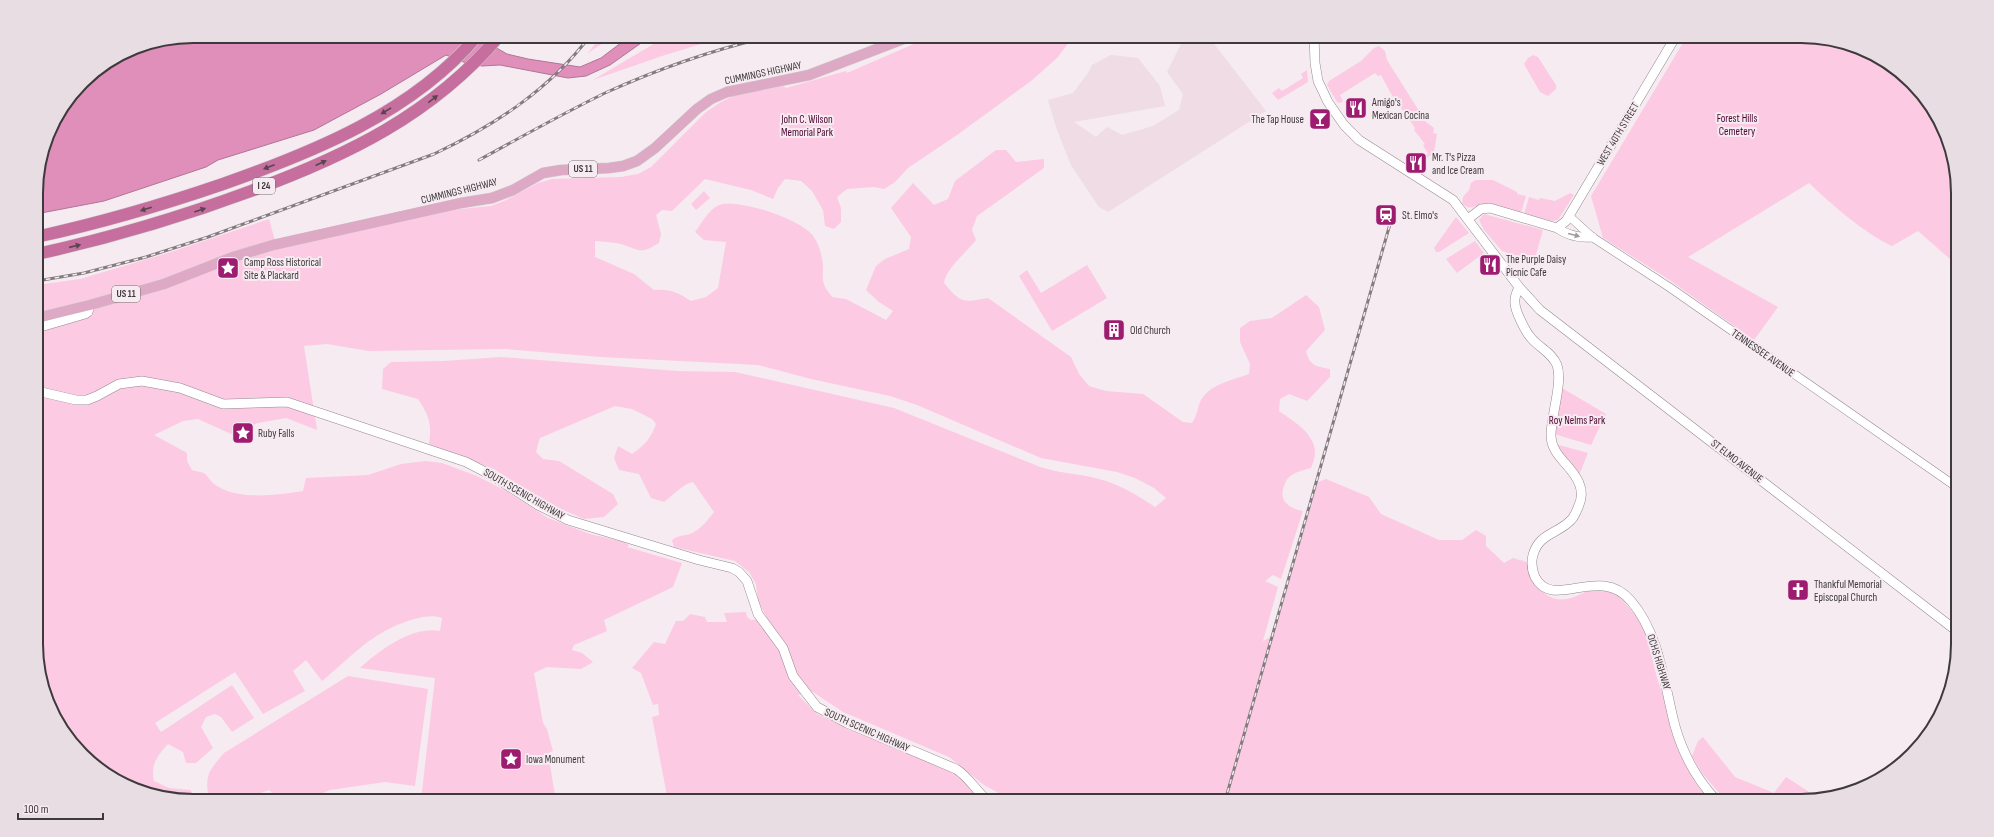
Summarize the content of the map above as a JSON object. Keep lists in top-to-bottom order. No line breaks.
{"streets":{"highway":["I 24"],"main road":["CUMMINGS HIGHWAY","WEST 40TH STREET","US 11","ST ELMO AVENUE","SOUTH SCENIC HIGHWAY","OCHS HIGHWAY"],"street":["TENNESSEE AVENUE"]},"crossings":[["WEST 40TH STREET","TENNESSEE AVENUE"],["ST ELMO AVENUE","OCHS HIGHWAY"]],"parks":["Forest Hills Cemetery","John C. Wilson Memorial Park","Roy Nelms Park"],"places":{"restaurant":["Amigo's Mexican Cocina","Mr. T's Pizza and Ice Cream","The Purple Daisy Picnic Cafe"],"bar":["The Tap House"],"station":["St. Elmo's"],"place":["Camp Ross Historical Site & Plackard","Ruby Falls","Iowa Monument"],"building":["Old Church"],"church":["Thankful Memorial Episcopal Church"]},"scale_bar":"100 m"}
